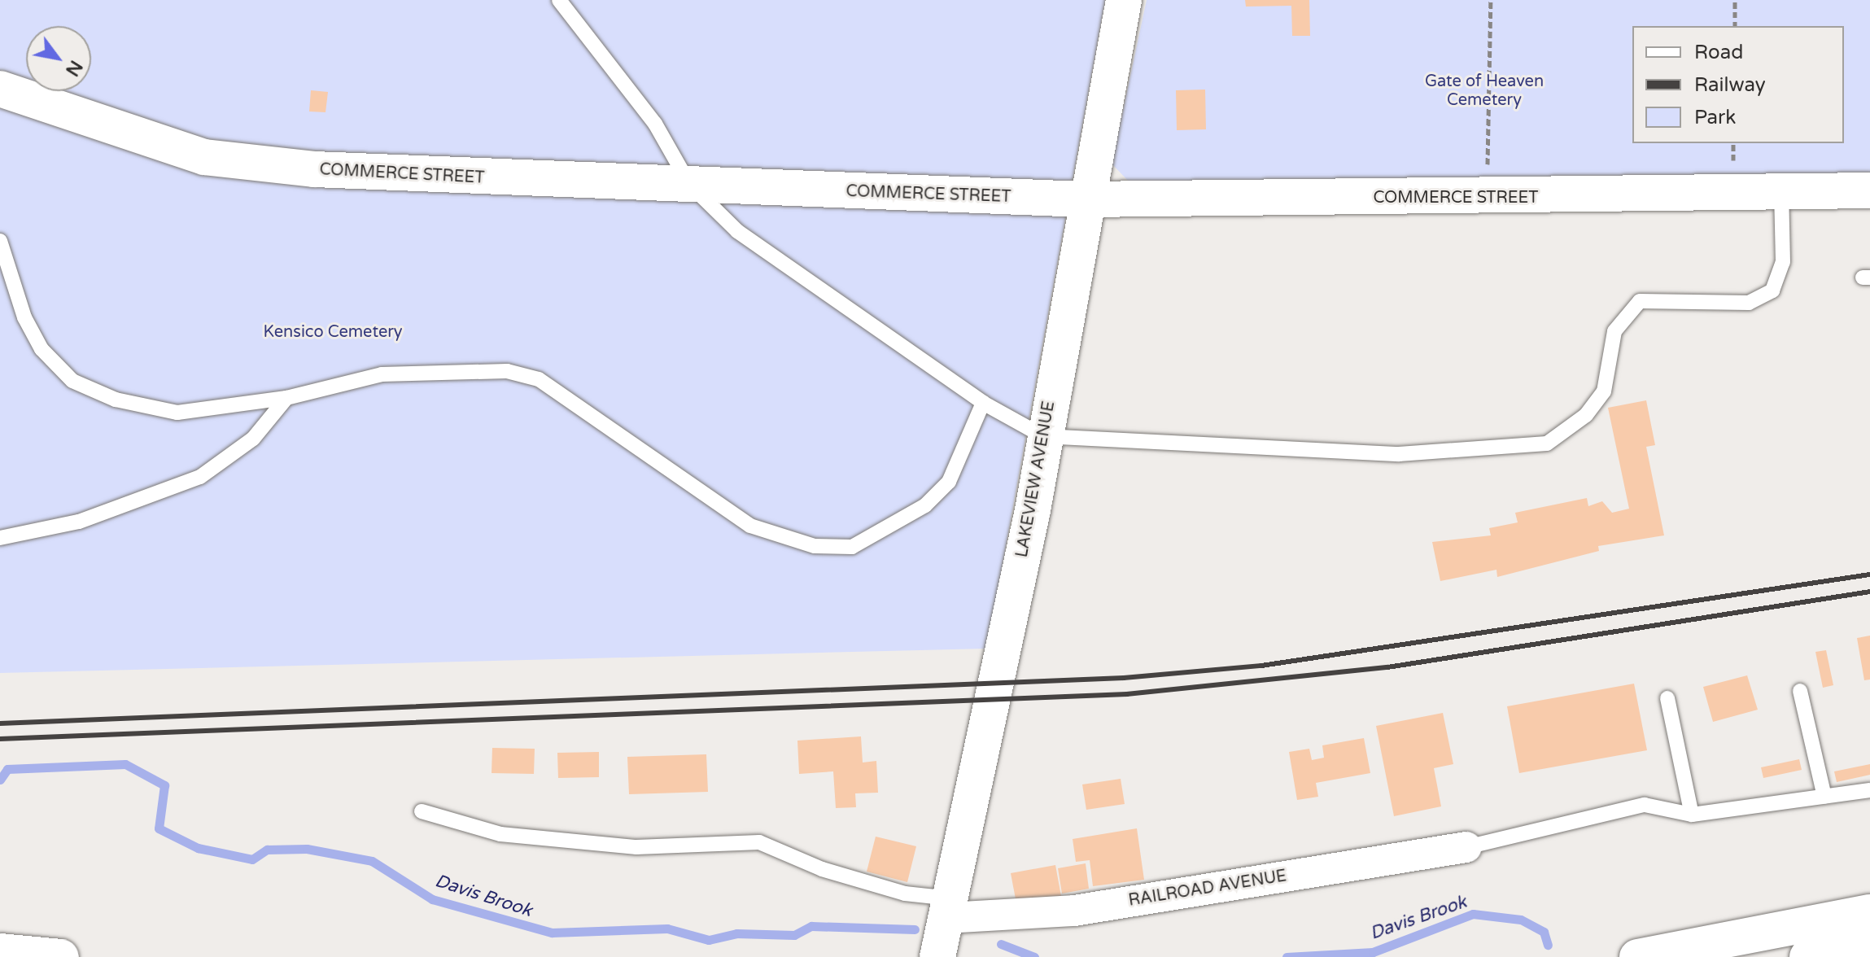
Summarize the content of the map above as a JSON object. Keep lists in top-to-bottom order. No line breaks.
{"streets":{"main road":["COMMERCE STREET","LAKEVIEW AVENUE"],"street":["RAILROAD AVENUE"]},"crossings":[["COMMERCE STREET","LAKEVIEW AVENUE"],["LAKEVIEW AVENUE","RAILROAD AVENUE"]],"water":["Davis Brook"],"parks":["Gate of Heaven Cemetery","Kensico Cemetery"],"legend":["Road","Railway","Park"],"north":"bottom right"}
